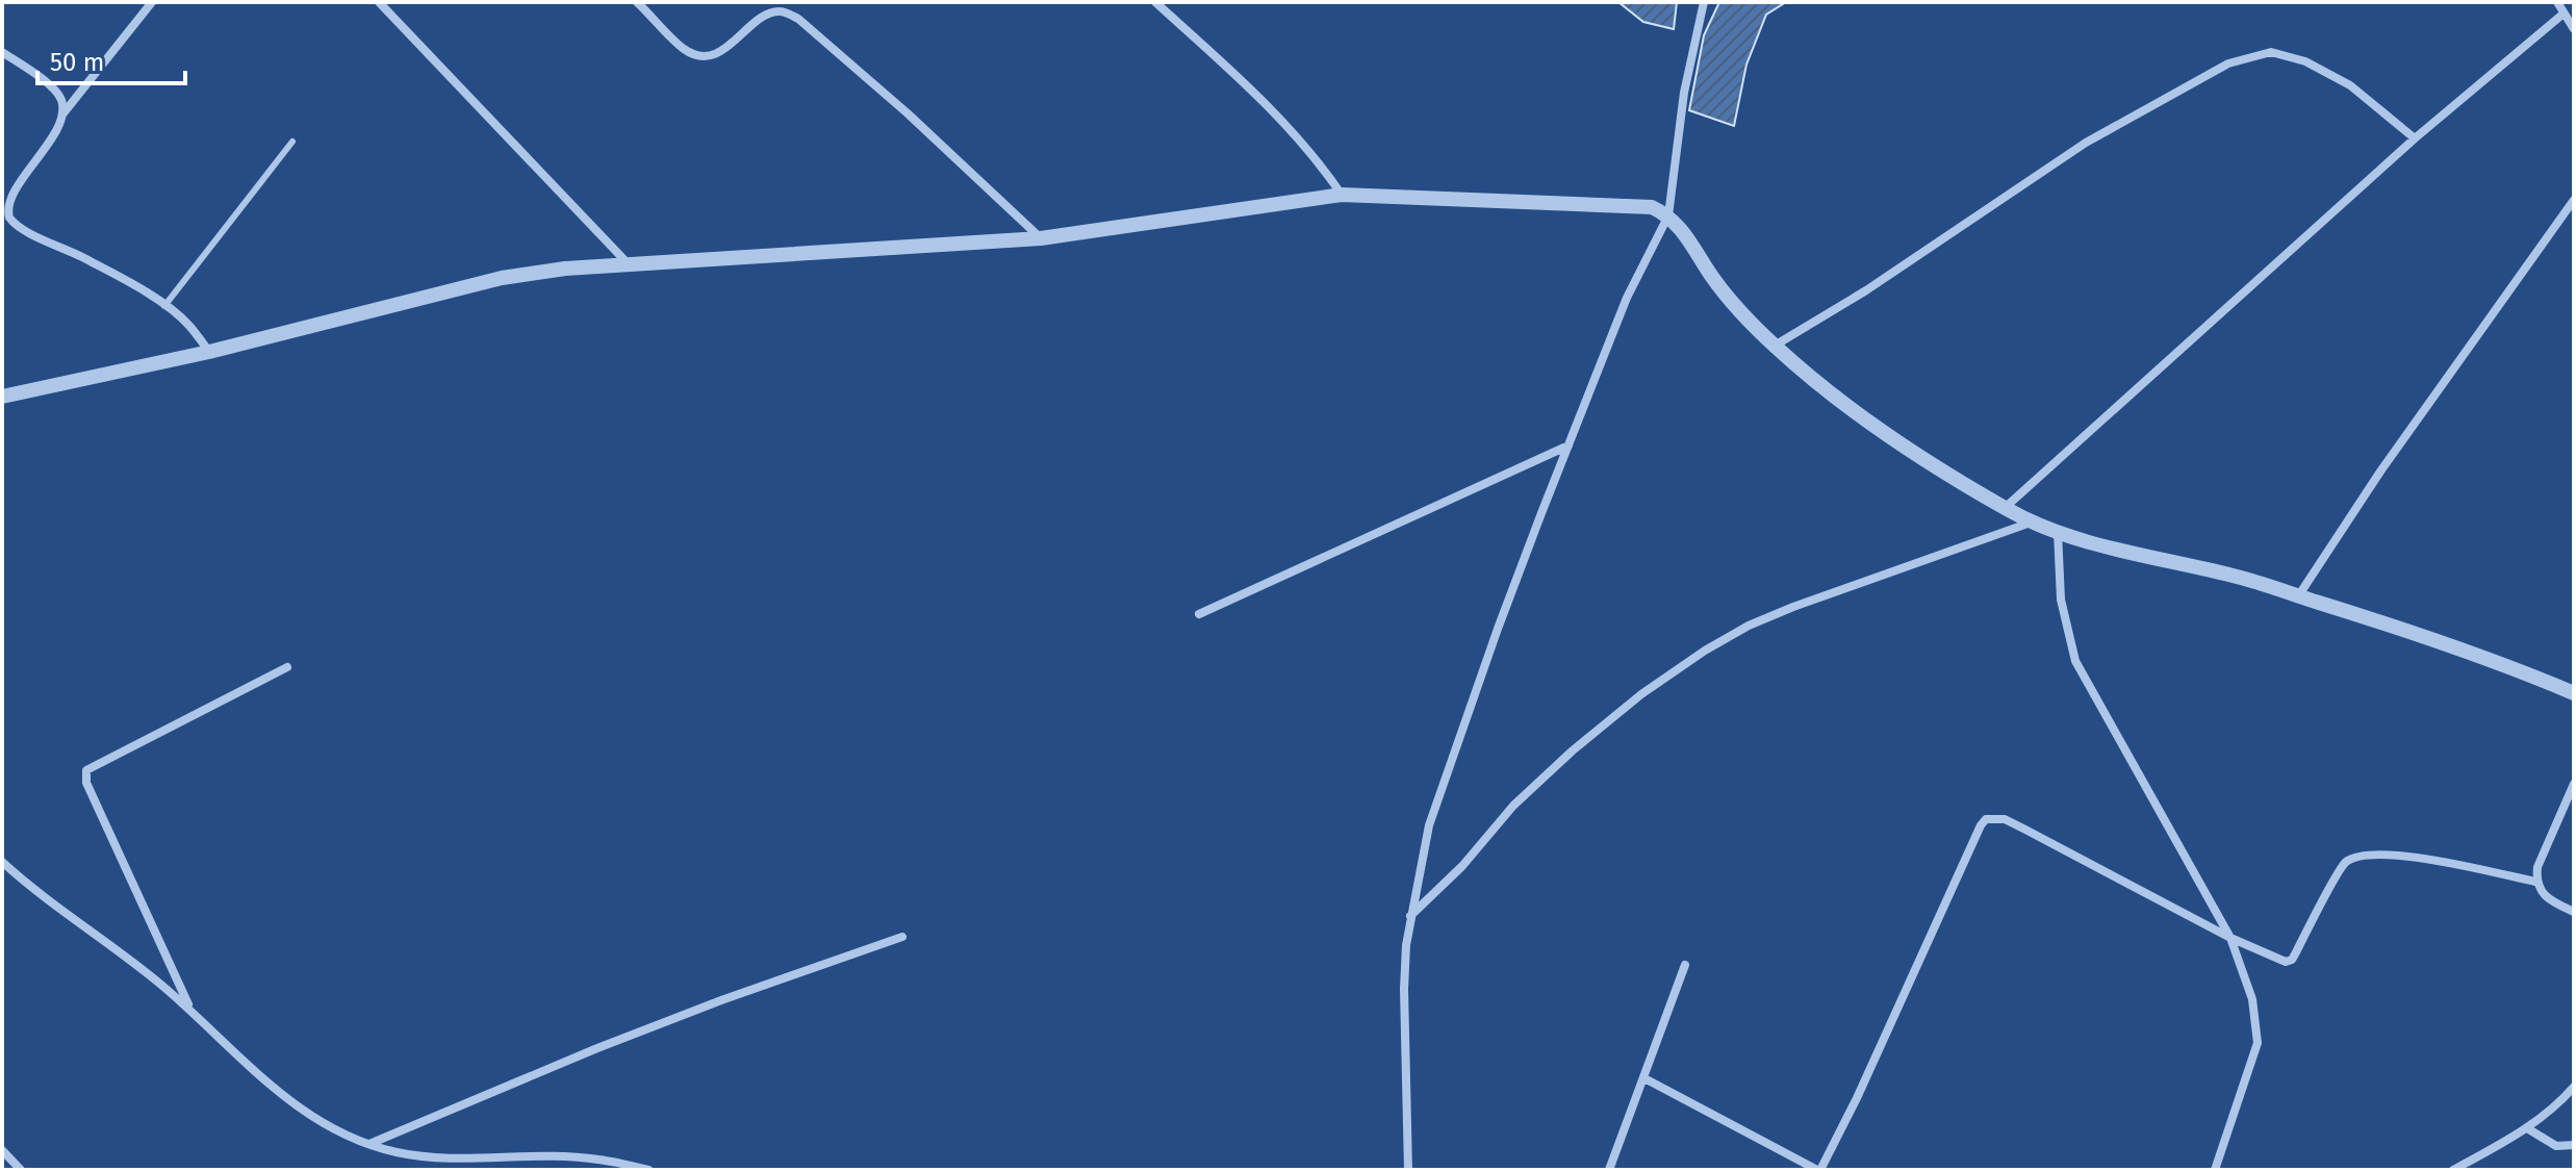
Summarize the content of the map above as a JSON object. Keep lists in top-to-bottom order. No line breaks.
{"scale_bar":"50 m"}
